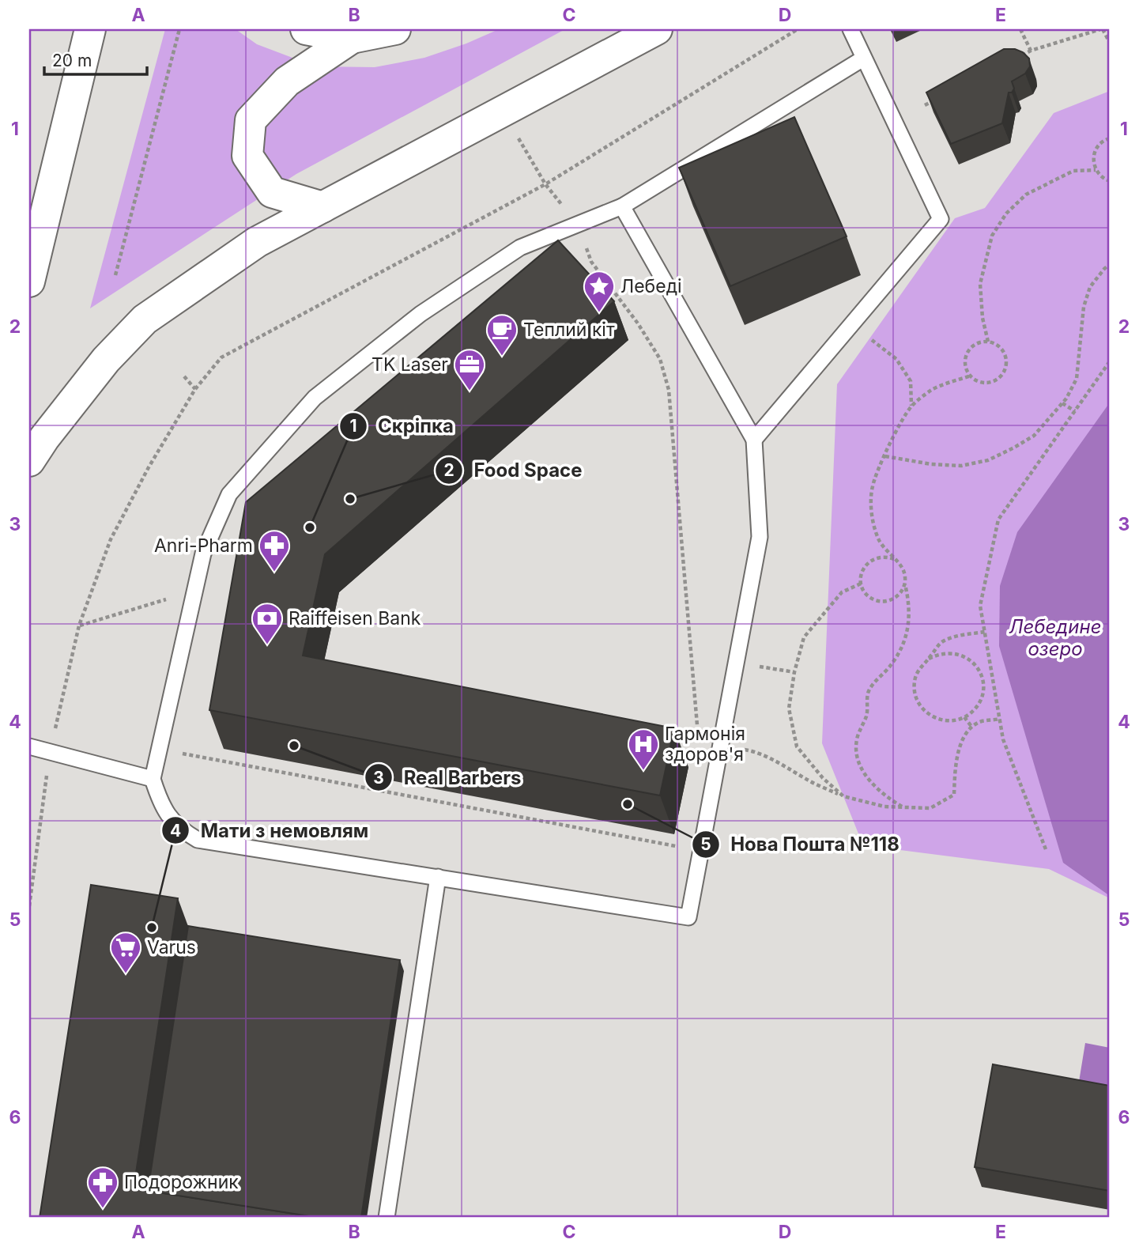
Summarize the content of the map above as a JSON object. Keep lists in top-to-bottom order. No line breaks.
{"water":["Лебедине озеро"],"places":{"place":["Лебеді"],"cafe":["Теплий кіт"],"office":["TK Laser"],"other":["Food Space","Скріпка","Real Barbers","Нова Пошта №118","Мати з немовлям"],"pharmacy":["Anri-Pharm","Подорожник"],"bank":["Raiffeisen Bank"],"hospital":["Гармонія здоров'я"],"supermarket":["Varus"]},"scale_bar":"20 m","grid":{"columns":["A","B","C","D","E"],"rows":["1","2","3","4","5","6"]}}
